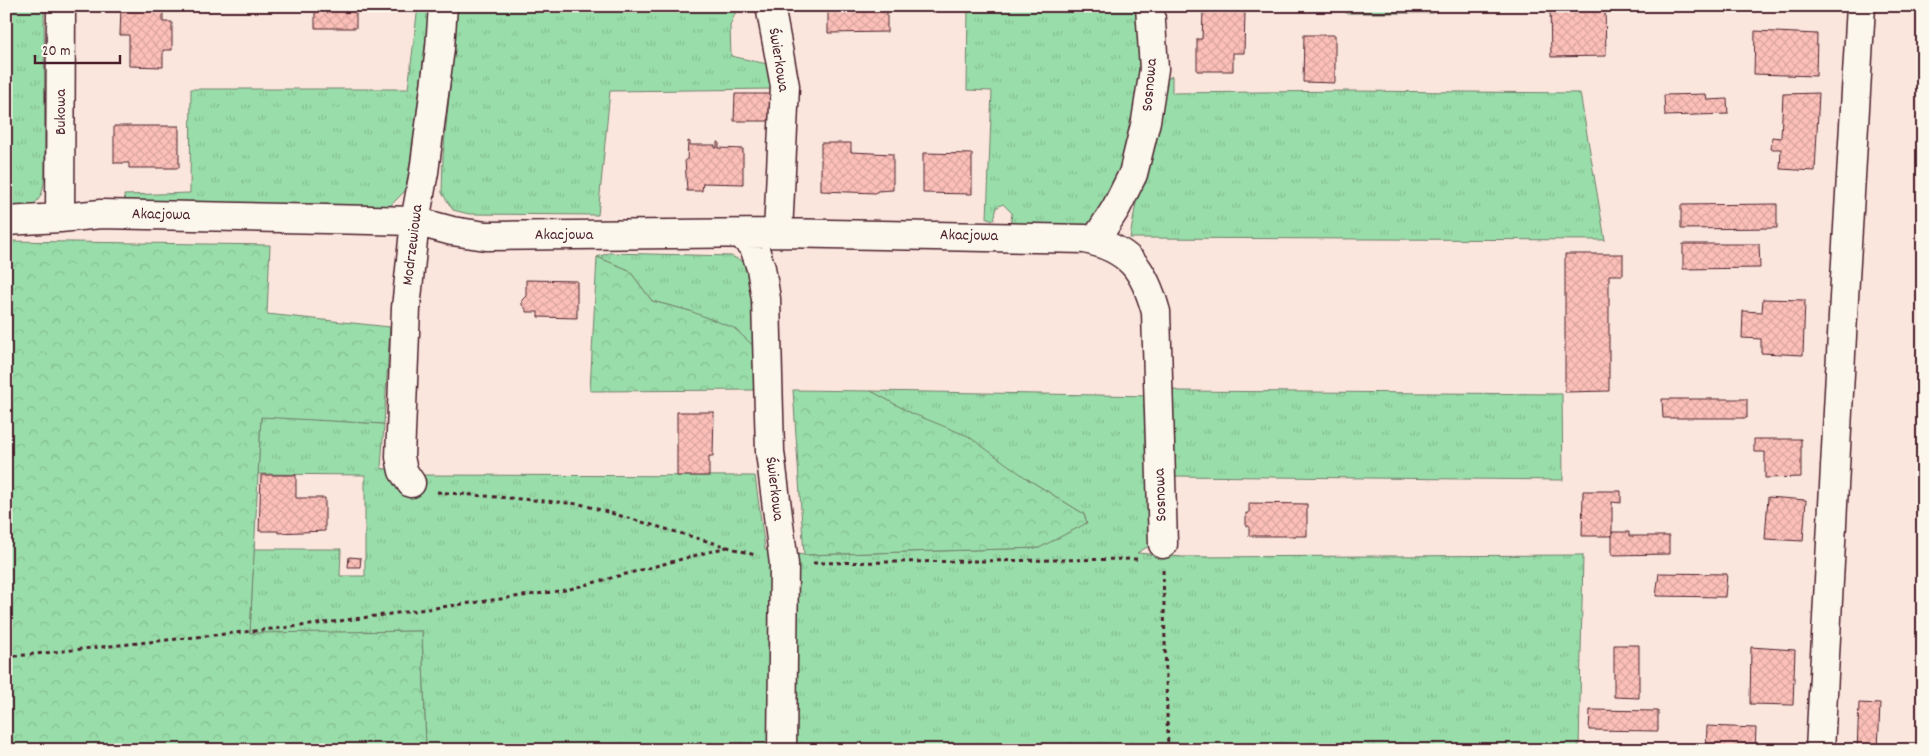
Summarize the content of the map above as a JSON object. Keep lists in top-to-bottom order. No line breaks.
{"streets":{"street":["Świerkowa","Sosnowa","Bukowa","Akacjowa","Modrzewiowa"]},"crossings":[["Świerkowa","Akacjowa"],["Sosnowa","Akacjowa"],["Bukowa","Akacjowa"],["Akacjowa","Modrzewiowa"]],"scale_bar":"20 m"}
